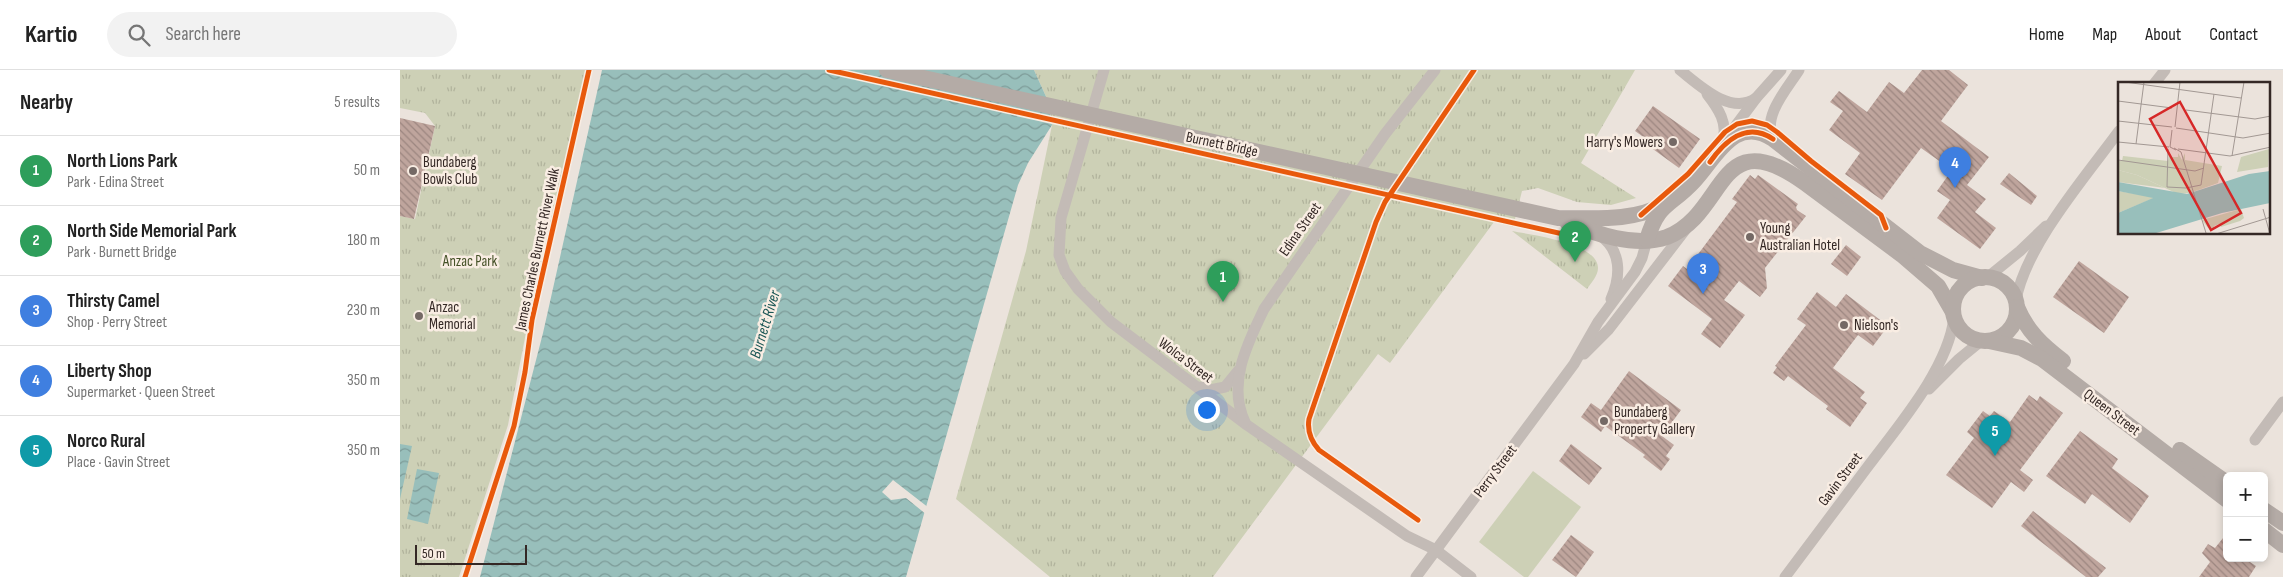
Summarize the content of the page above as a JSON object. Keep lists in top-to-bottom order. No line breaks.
{"streets":{"main road":["Burnett Bridge","Queen Street","Perry Street"],"street":["Edina Street","Wolca Street","Gavin Street"],"cycle path":["James Charles Burnett River Walk"]},"crossings":[["Burnett Bridge","Perry Street"],["Edina Street","Wolca Street"],["Wolca Street","Perry Street"],["Queen Street","Gavin Street"]],"water":["Burnett River"],"parks":["Anzac Park"],"places":["Harry's Mowers","Bundaberg Bowls Club","Young Australian Hotel","Anzac Memorial","Nielson's","Bundaberg Property Gallery"],"scale_bar":"50 m","page":{"header":"Kartio","search":"Search here","nav":["Home","Map","About","Contact"],"heading":["Nearby","5 results"],"list":[{"mark":"1","name":"North Lions Park","note":"Park · Edina Street","value":"50 m"},{"mark":"2","name":"North Side Memorial Park","note":"Park · Burnett Bridge","value":"180 m"},{"mark":"3","name":"Thirsty Camel","note":"Shop · Perry Street","value":"230 m"},{"mark":"4","name":"Liberty Shop","note":"Supermarket · Queen Street","value":"350 m"},{"mark":"5","name":"Norco Rural","note":"Place · Gavin Street","value":"350 m"}],"pins":["4","2","3","1","5"],"map_buttons":["+","−"],"scale":"50 m"}}
